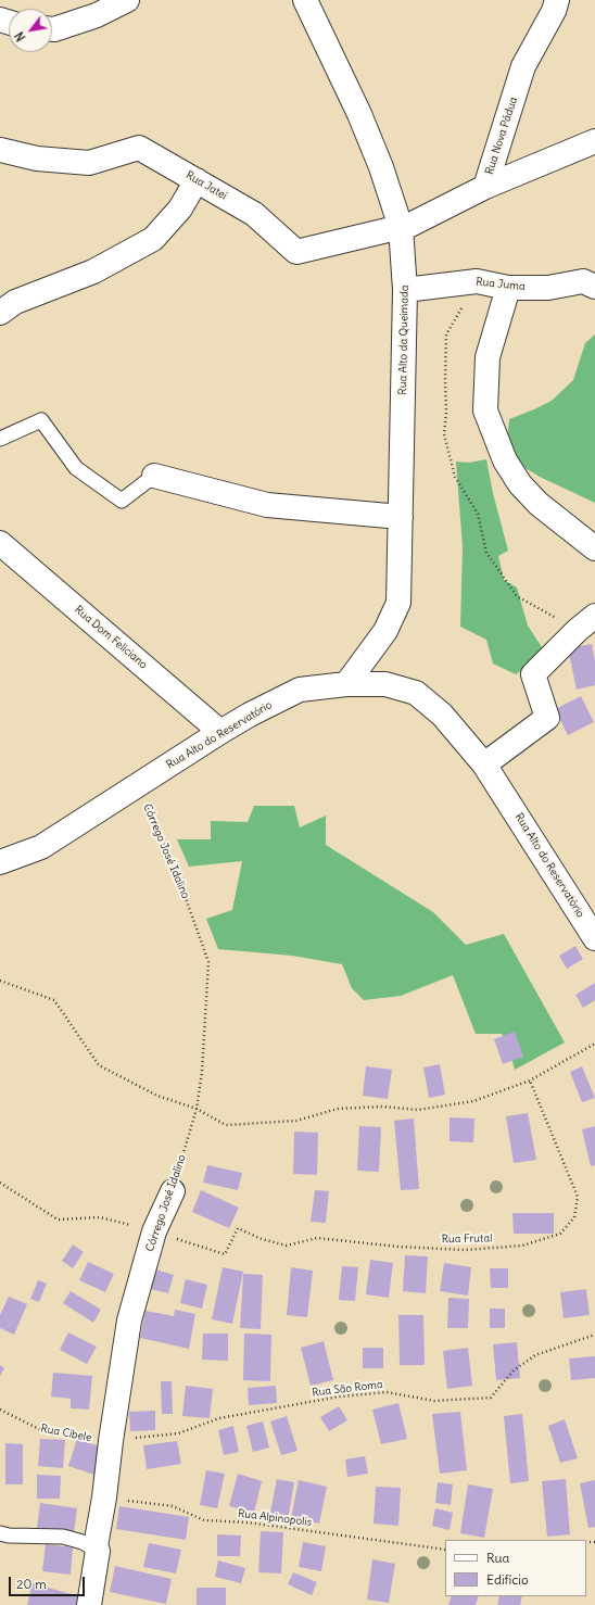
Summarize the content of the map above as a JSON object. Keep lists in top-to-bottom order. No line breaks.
{"streets":{"street":["Rua Nova Pádua","Rua Jateí","Rua Juma","Rua Alto da Queimada","Rua Dom Feliciano","Rua Alto do Reservatório","Córrego José Idalino"],"path":["Rua Frutal","Rua São Roma","Rua Cibele","Rua Alpinopolis"]},"crossings":[["Rua Nova Pádua","Rua Jateí"],["Rua Nova Pádua","Rua Alto da Queimada"],["Rua Jateí","Rua Alto da Queimada"],["Rua Juma","Rua Alto da Queimada"],["Rua Alto da Queimada","Rua Alto do Reservatório"],["Rua Dom Feliciano","Rua Alto do Reservatório"],["Rua Alto do Reservatório","Córrego José Idalino"],["Córrego José Idalino","Rua Frutal"],["Córrego José Idalino","Rua São Roma"],["Córrego José Idalino","Rua Cibele"],["Córrego José Idalino","Rua Alpinopolis"],["Rua São Roma","Rua Cibele"]],"legend":["Rua","Edifício"],"scale_bar":"20 m","north":"bottom left"}
